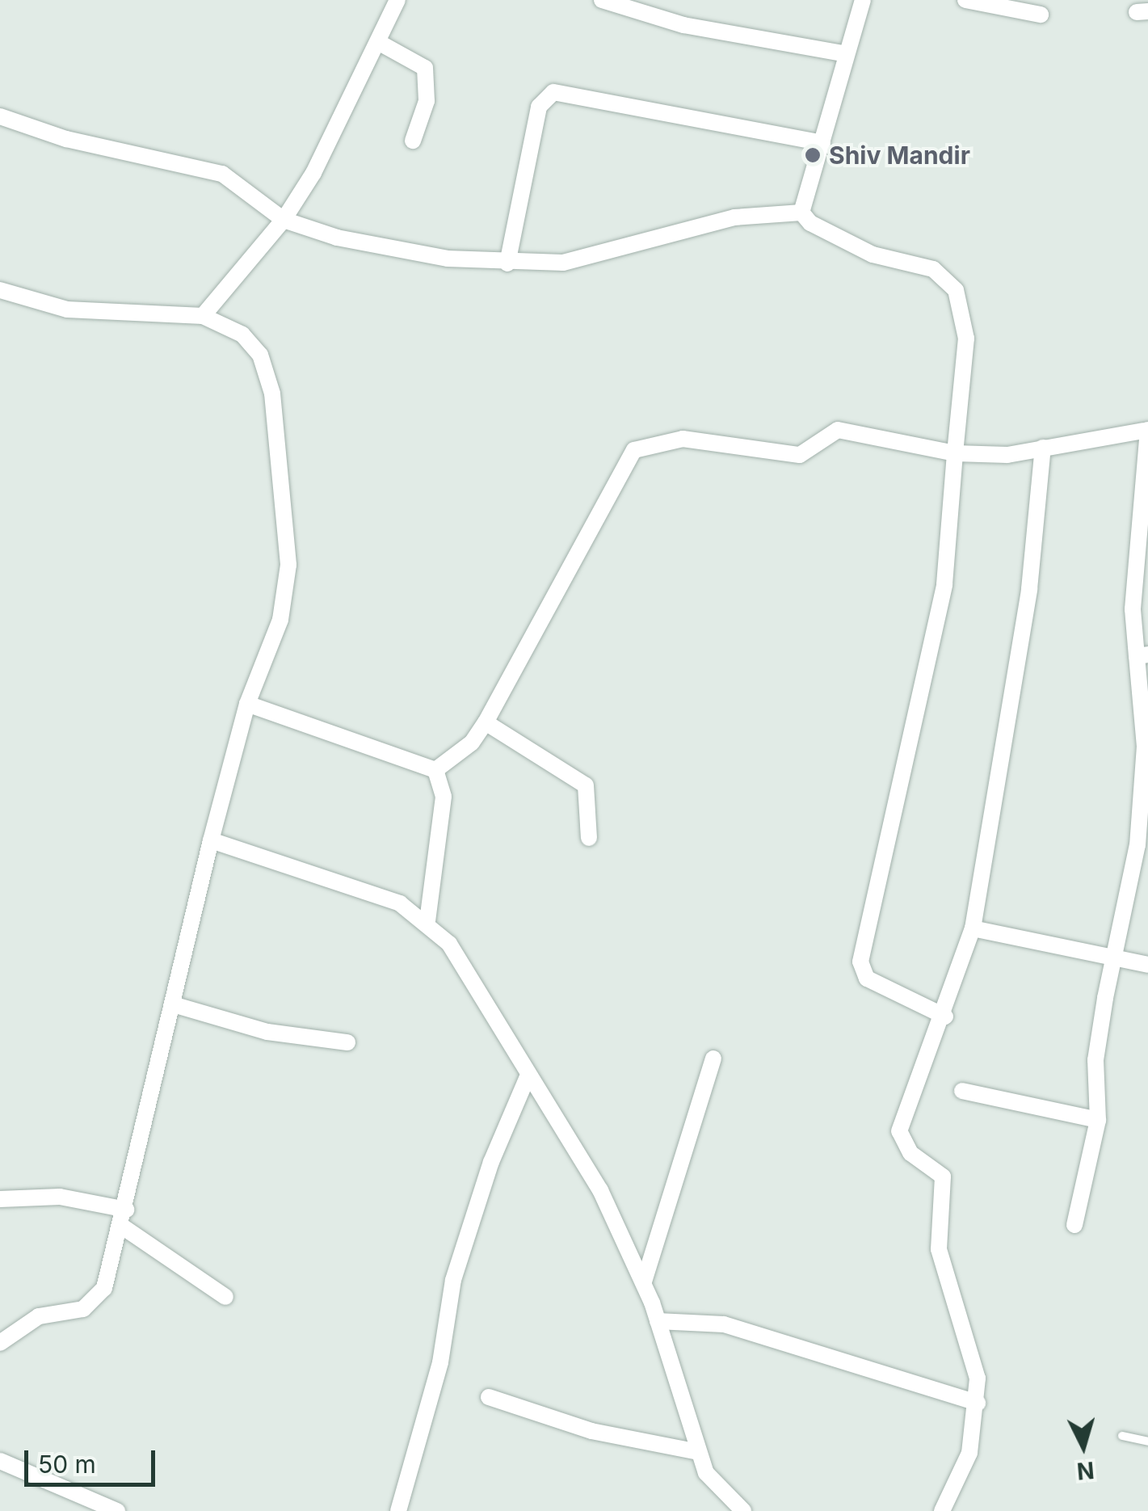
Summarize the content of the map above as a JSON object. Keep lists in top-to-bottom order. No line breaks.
{"places":["Shiv Mandir"],"scale_bar":"50 m","north":"bottom"}
